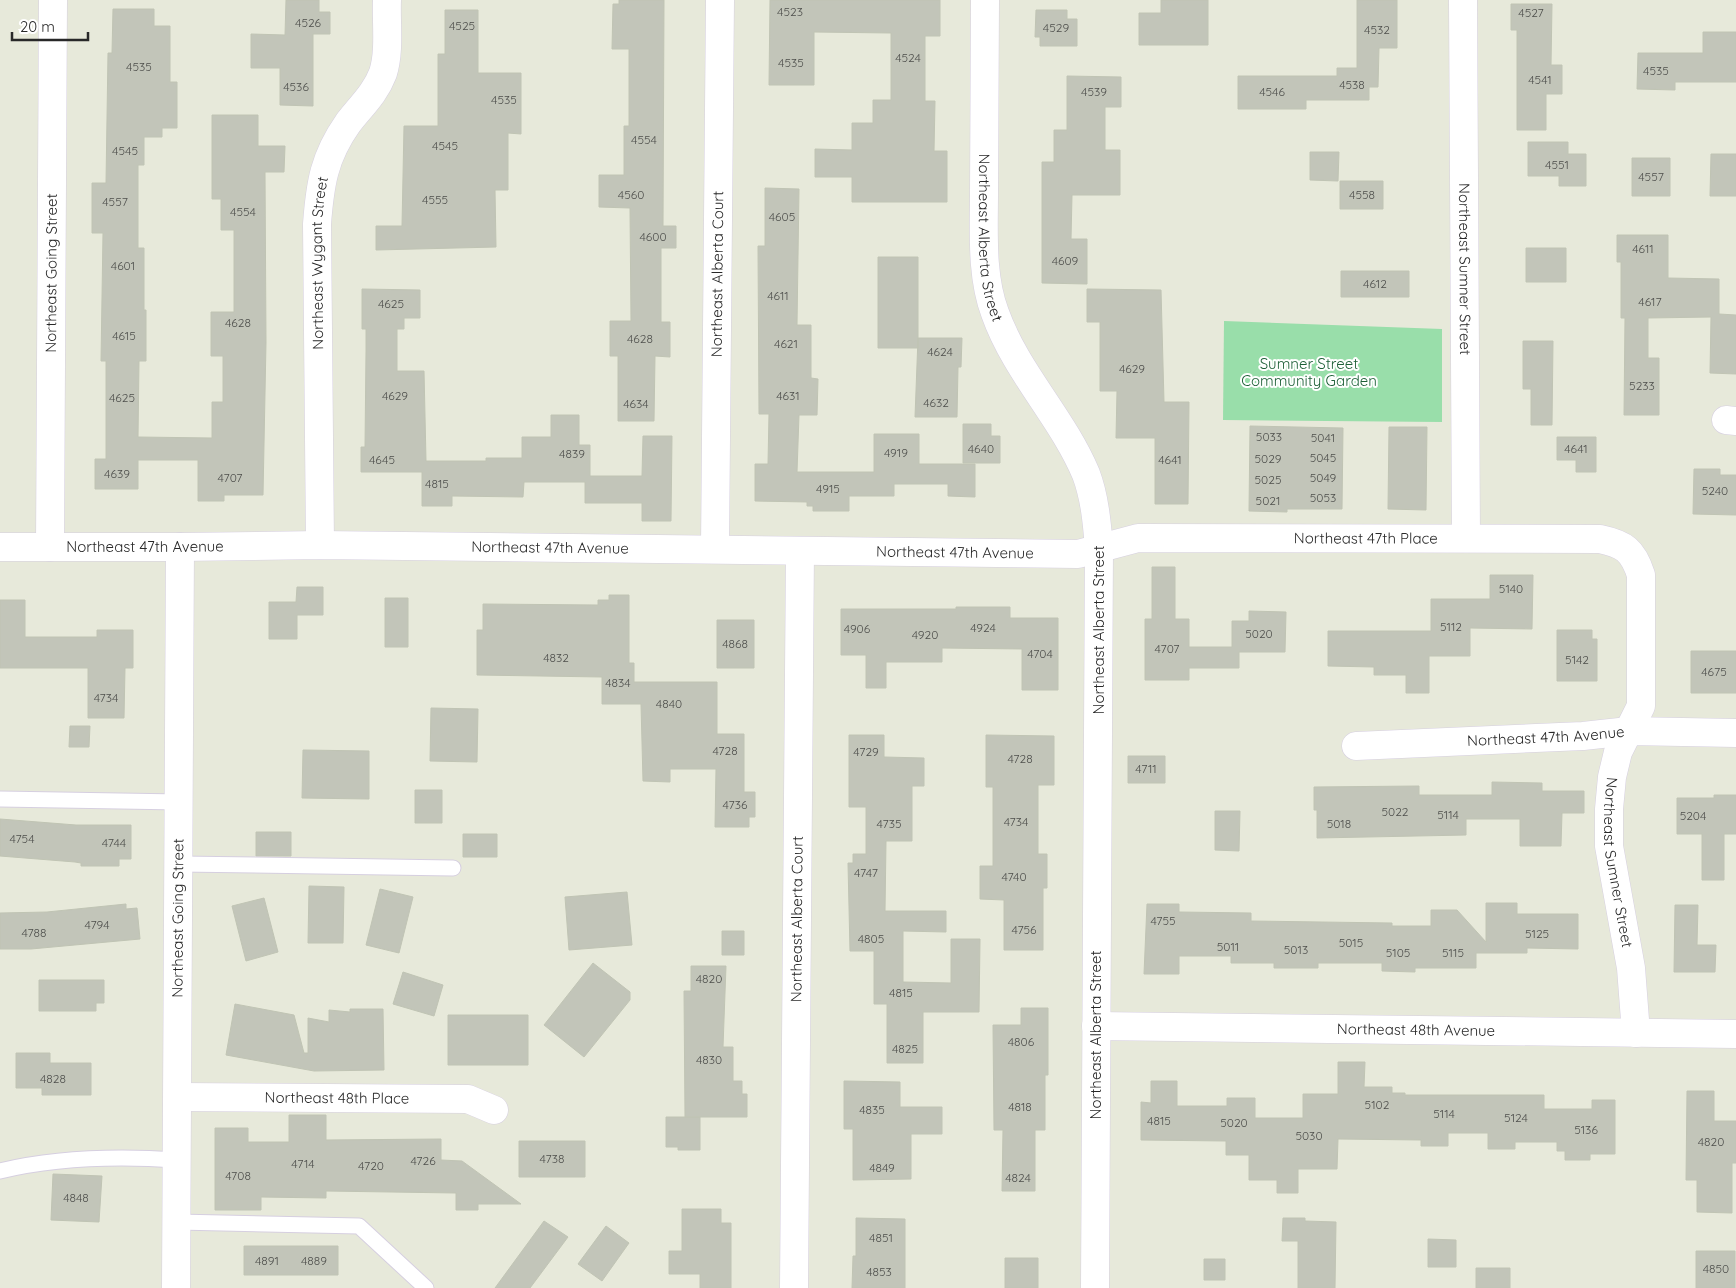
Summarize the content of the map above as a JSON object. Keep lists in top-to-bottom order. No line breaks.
{"streets":{"street":["Northeast Alberta Street","Northeast Wygant Street","Northeast Sumner Street","Northeast Going Street","Northeast Alberta Court","Northeast 47th Place","Northeast 47th Avenue","Northeast 48th Avenue","Northeast 48th Place"]},"crossings":[["Northeast Alberta Street","Northeast 47th Place"],["Northeast Alberta Street","Northeast 47th Avenue"],["Northeast Alberta Street","Northeast 48th Avenue"],["Northeast Wygant Street","Northeast 47th Avenue"],["Northeast Sumner Street","Northeast 47th Place"],["Northeast Sumner Street","Northeast 47th Avenue"],["Northeast Sumner Street","Northeast 48th Avenue"],["Northeast Going Street","Northeast 47th Avenue"],["Northeast Going Street","Northeast 48th Place"],["Northeast Alberta Court","Northeast 47th Avenue"],["Northeast 47th Place","Northeast 47th Avenue"]],"parks":["Sumner Street Community Garden"],"house_numbers":["4523","4527","4526","4525","4529","4532","4524","4535","4535","4535","4541","4538","4536","4539","4546","4535","4554","4545","4545","4551","4557","4560","4558","4555","4557","4554","4605","4600","4611","4609","4601","4612","4611","4617","4625","4628","4615","4628","4621","4624","4629","5233","4629","4631","4625","4632","4634","5033","5041","4640","4641","4919","4839","5045","5029","4645","4641","4639","4707","5049","5025","4815","4915","5240","5053","5021","5140","5112","4924","4906","5020","4920","4868","4707","4704","4832","5142","4675","4834","4734","4840","4728","4729","4728","4711","4736","5022","5114","5204","4734","4735","5018","4754","4744","4747","4740","4755","4794","4756","4788","5125","4805","5015","5011","5013","5105","5115","4820","4815","4806","4825","4830","4828","5102","4818","4835","5114","5124","4815","5020","5136","5030","4820","4738","4726","4714","4720","4849","4708","4824","4848","4851","4891","4889","4850","4853"],"scale_bar":"20 m"}
